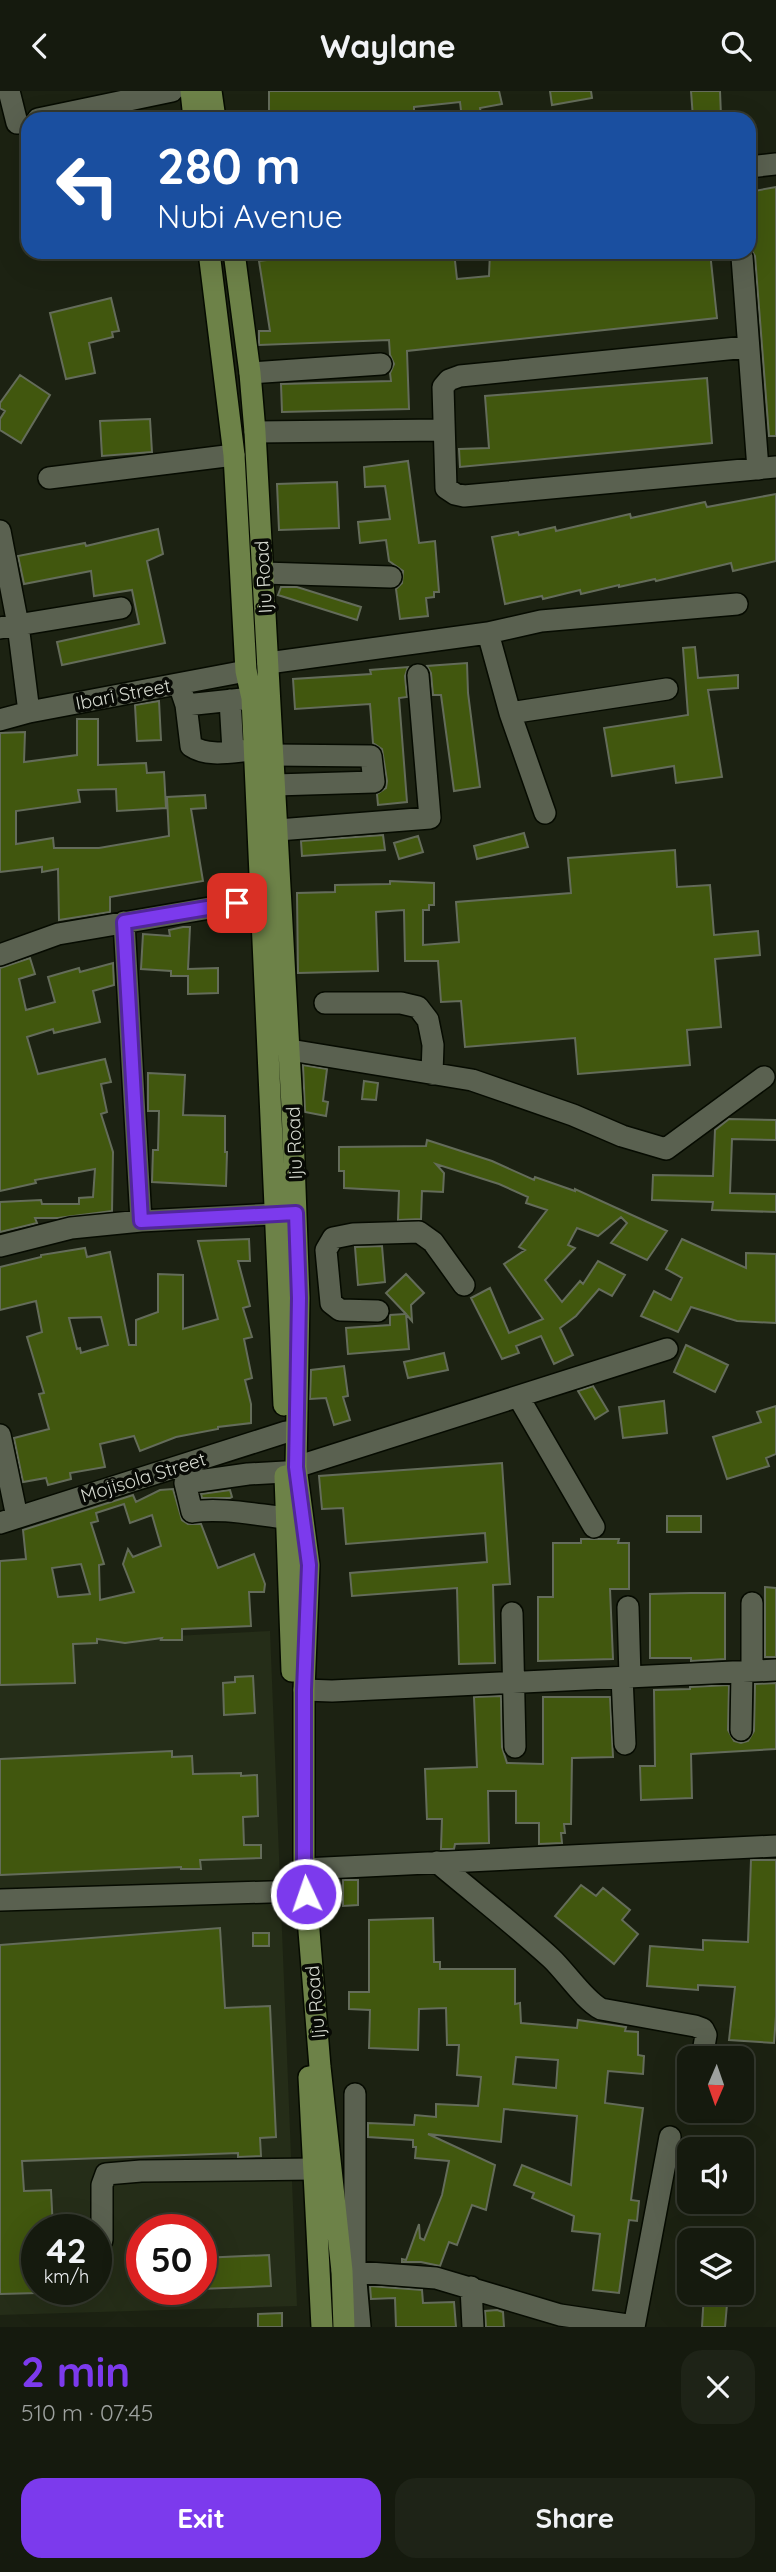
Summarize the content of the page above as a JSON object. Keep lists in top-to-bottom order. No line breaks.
{"streets":{"main road":["Iju Road"],"street":["Ibari Street","Mojisola Street"]},"crossings":[["Iju Road","Ibari Street"],["Iju Road","Mojisola Street"]],"north":"bottom","page":{"header":"Waylane","turn":["280 m","Nubi Avenue"],"speed":"42 km/h","limit":"50","heading":["2 min","510 m · 07:45"],"buttons":["Exit","Share"]}}
